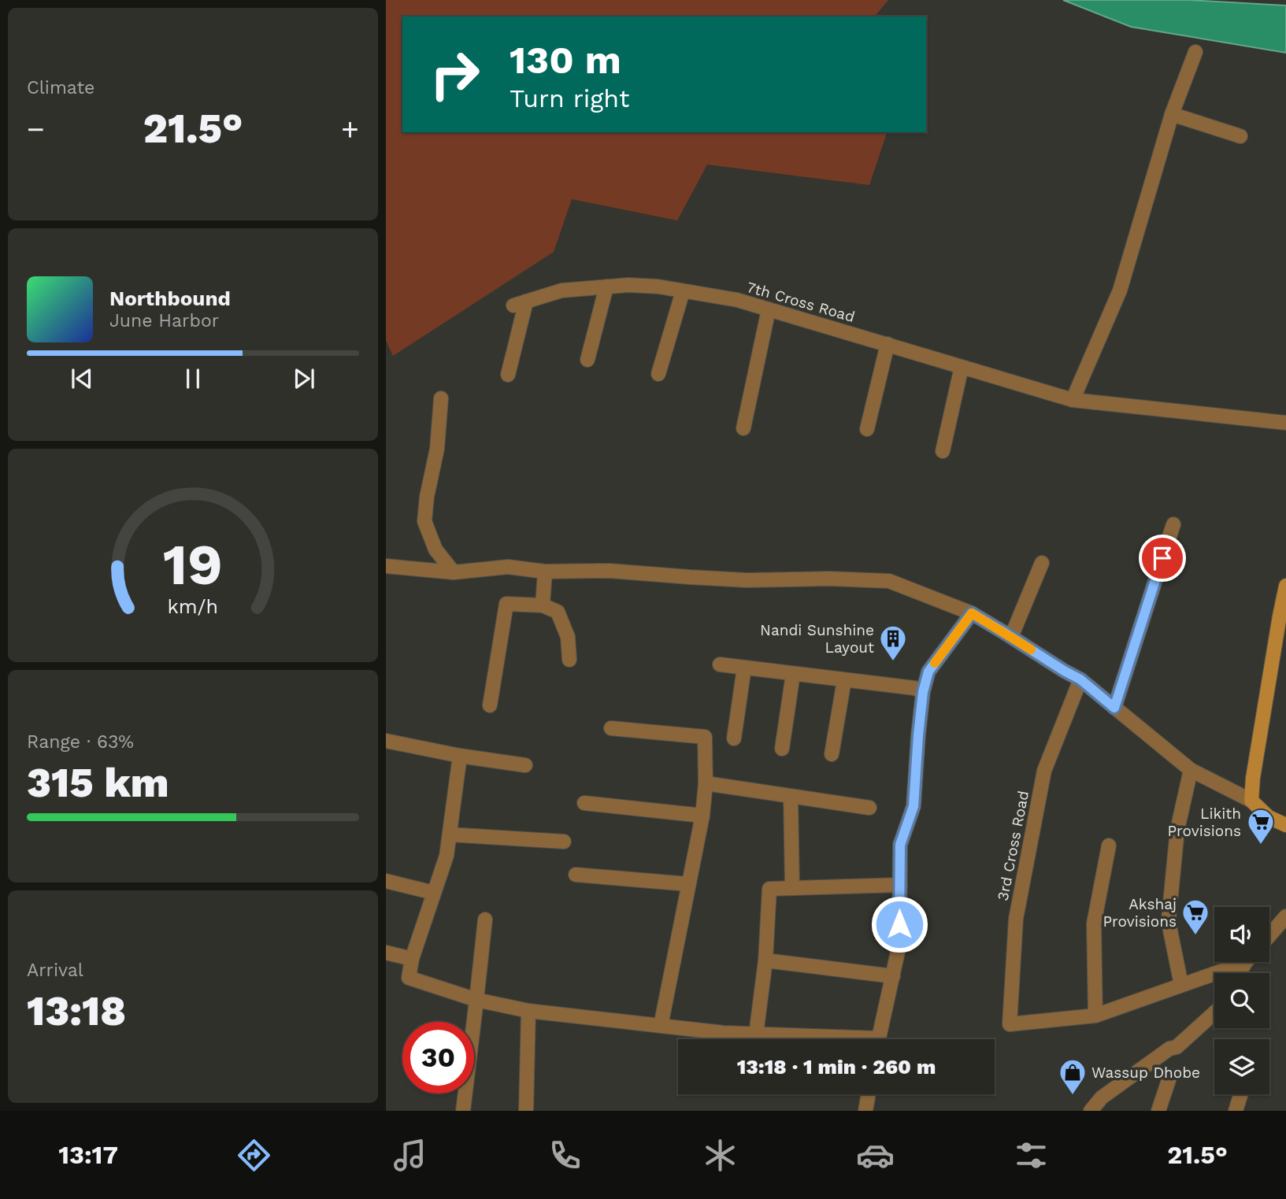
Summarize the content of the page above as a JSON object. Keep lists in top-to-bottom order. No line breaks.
{"streets":{"street":["7th Cross Road","3rd Cross Road"]},"places":{"building":["Nandi Sunshine Layout"],"supermarket":["Likith Provisions","Akshaj Provisions"],"shop":["Wassup Dhobe"]},"page":{"tile":["Climate",["Range · 63%","315 km"],["Arrival","13:18"]],"turn":["130 m","Turn right"],"heat":["−","21.5°","+"],"song":["Northbound","June Harbor"],"limit":"30","trip":"13:18 · 1 min · 260 m","tabs":["13:17","21.5°"],"gauge":["19","km/h"]}}
